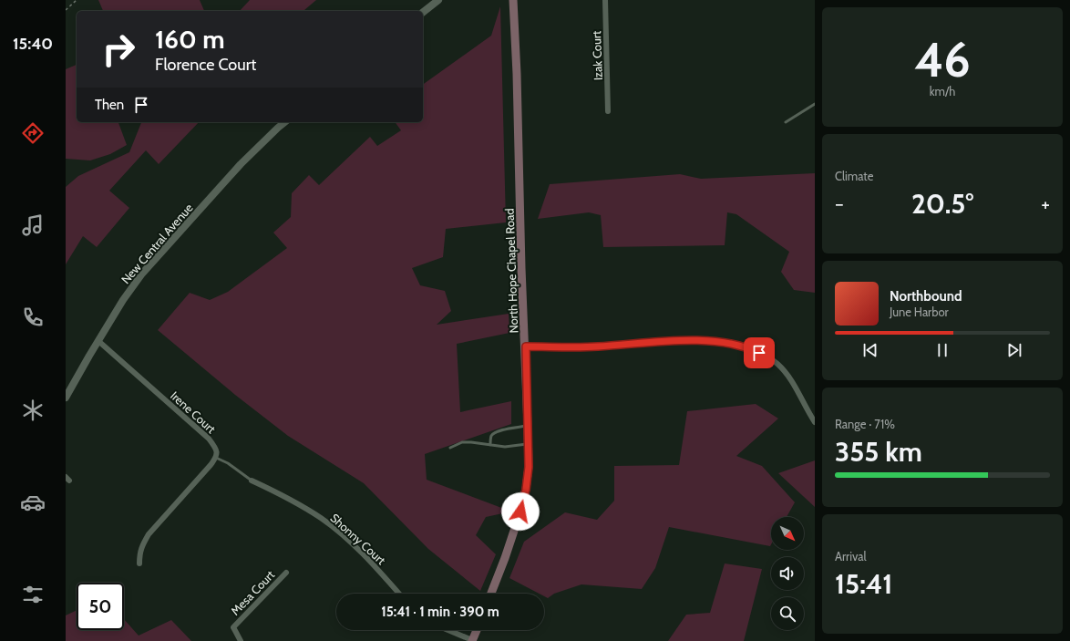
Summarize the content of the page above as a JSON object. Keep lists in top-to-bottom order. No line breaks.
{"streets":{"main road":["North Hope Chapel Road"],"street":["Izak Court","New Central Avenue","Irene Court","Shonny Court","Mesa Court"]},"crossings":[["New Central Avenue","Irene Court"]],"north":"bottom right","page":{"tabs":"15:40","tile":[["46","km/h"],"Climate",["Range · 71%","355 km"],["Arrival","15:41"]],"turn":["160 m","Florence Court"],"then":"Then","heat":["−","20.5°","+"],"song":["Northbound","June Harbor"],"limit":"50","trip":"15:41 · 1 min · 390 m"}}
